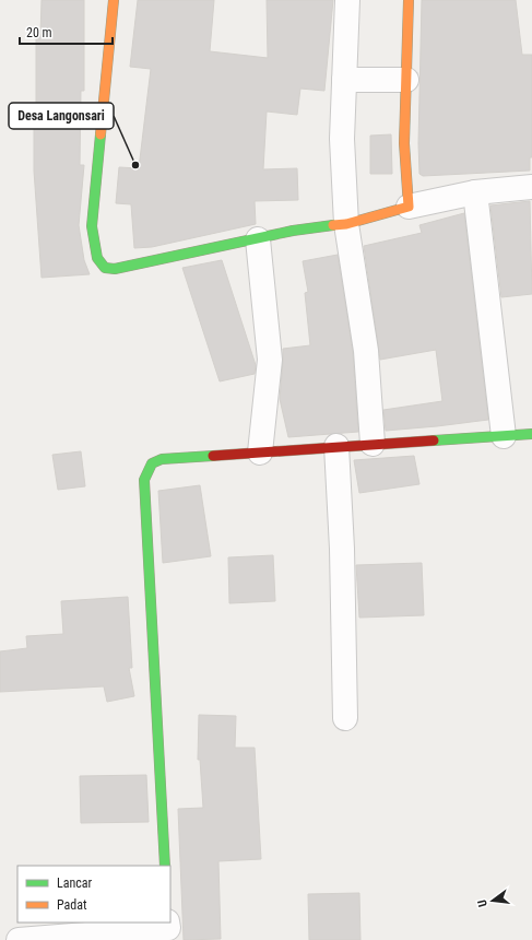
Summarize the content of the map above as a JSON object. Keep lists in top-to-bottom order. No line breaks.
{"places":["Desa Langonsari"],"legend":["Lancar","Padat"],"scale_bar":"20 m","north":"left"}
